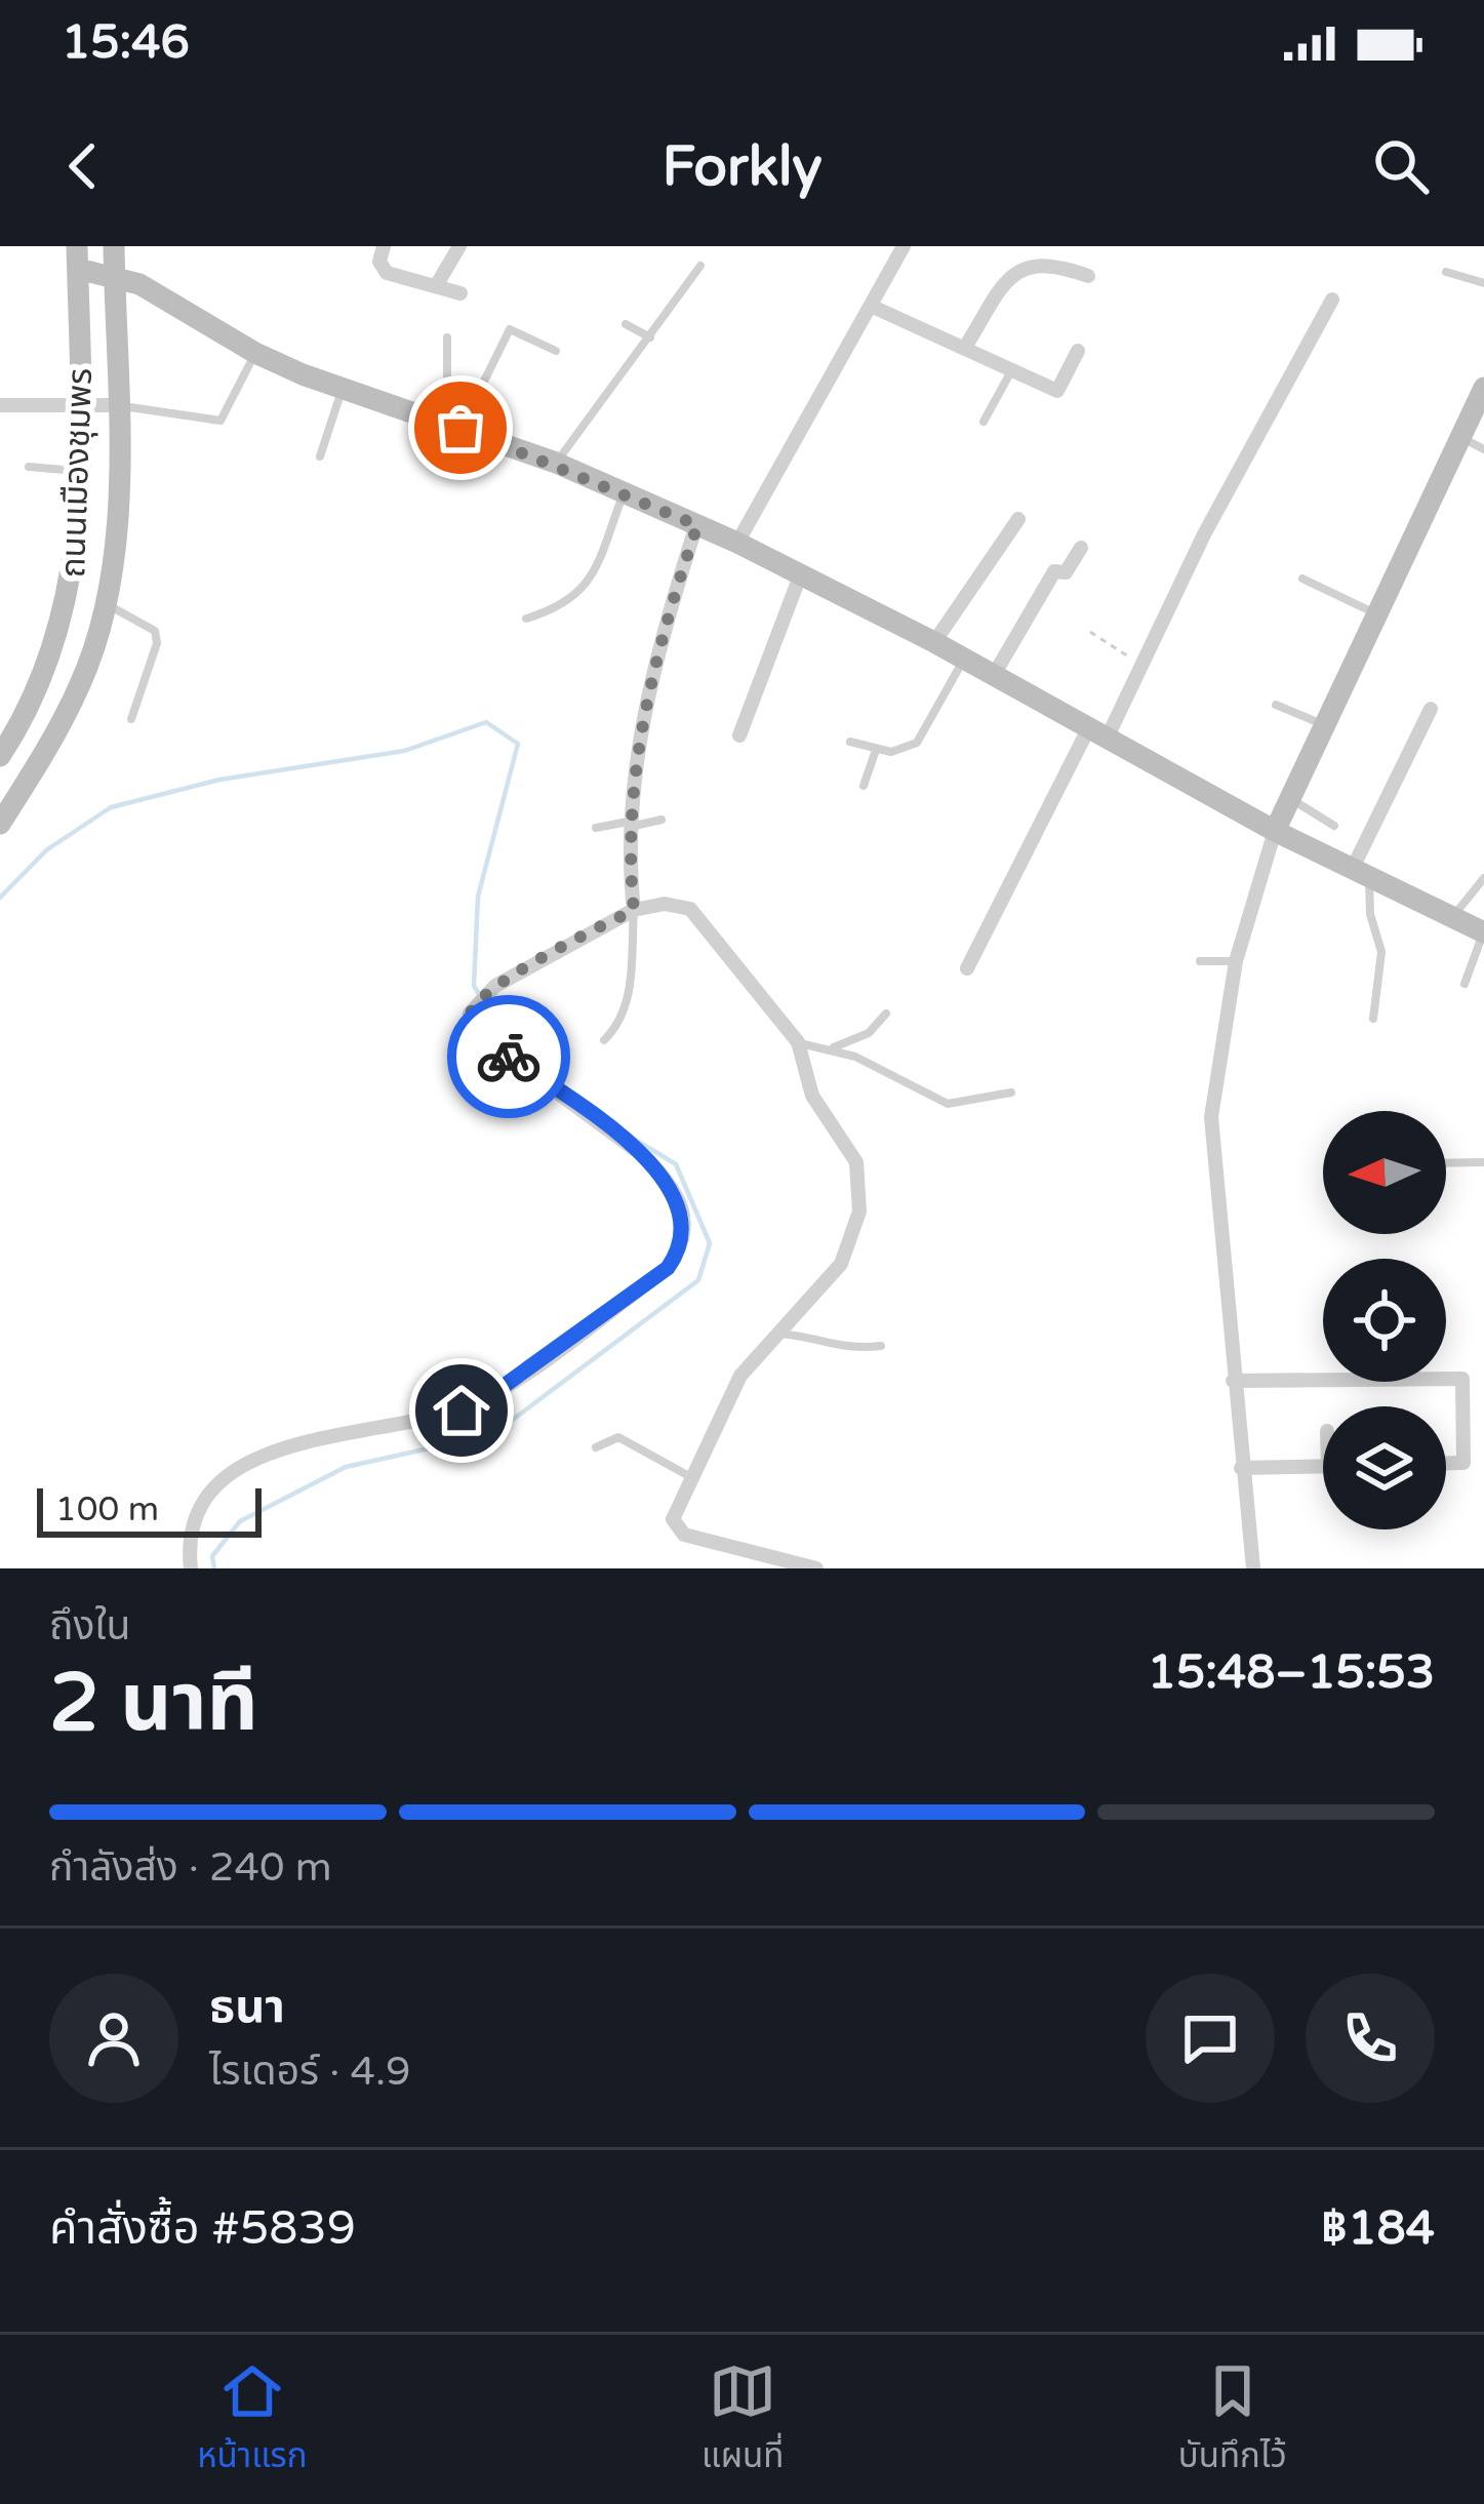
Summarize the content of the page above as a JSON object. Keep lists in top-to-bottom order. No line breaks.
{"streets":{"street":["ถนนเมืองชุมพร"]},"scale_bar":"100 m","north":"left","page":{"status":"15:46","header":"Forkly","scale":"100 m","heading":["2 นาที","ถึงใน","15:48–15:53"],"panel":["ธนา","ไรเดอร์ · 4.9","คำสั่งซื้อ #5839","฿184"],"bar":"กำลังส่ง · 240 m","tabs":["หน้าแรก","แผนที่","บันทึกไว้"]}}
